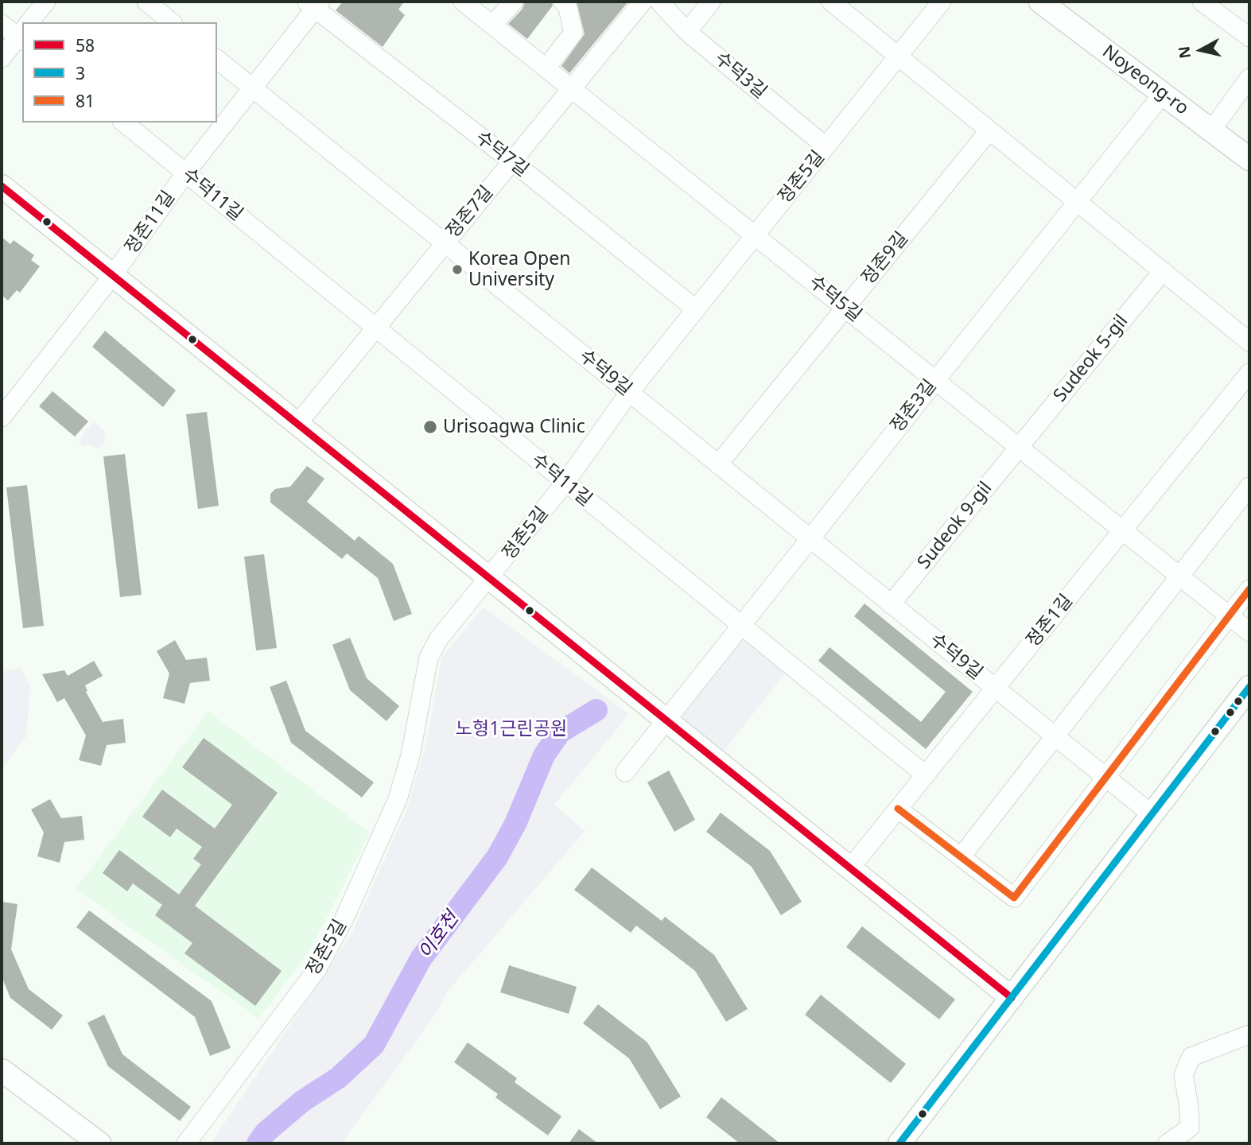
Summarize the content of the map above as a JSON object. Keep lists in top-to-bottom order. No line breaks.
{"streets":{"main road":["Noyeong-ro"],"street":["수덕3길","수덕7길","정존5길","수덕11길","정존7길","정존11길","정존9길","수덕5길","Sudeok 5-gil","수덕9길","정존3길","Sudeok 9-gil","정존1길"]},"crossings":[["수덕3길","정존5길"],["Noyeong-ro","정존3길"],["수덕7길","정존5길"],["수덕7길","정존7길"],["수덕7길","정존11길"],["정존5길","수덕11길"],["정존5길","수덕5길"],["정존5길","수덕9길"],["수덕11길","정존7길"],["수덕11길","정존11길"],["수덕11길","정존3길"],["수덕11길","정존1길"],["정존7길","수덕5길"],["정존7길","수덕9길"],["정존11길","수덕9길"],["정존9길","수덕5길"],["정존9길","수덕9길"],["수덕5길","Sudeok 5-gil"],["수덕5길","정존3길"],["수덕5길","Sudeok 9-gil"],["수덕5길","정존1길"],["Sudeok 5-gil","Sudeok 9-gil"],["수덕9길","정존3길"],["수덕9길","Sudeok 9-gil"],["수덕9길","정존1길"]],"water":["이호천"],"parks":["노형1근린공원"],"places":["Korea Open University","Urisoagwa Clinic"],"lines":["transit line 58","transit line 81","transit line 3"],"legend":["58","3","81"],"north":"left"}
